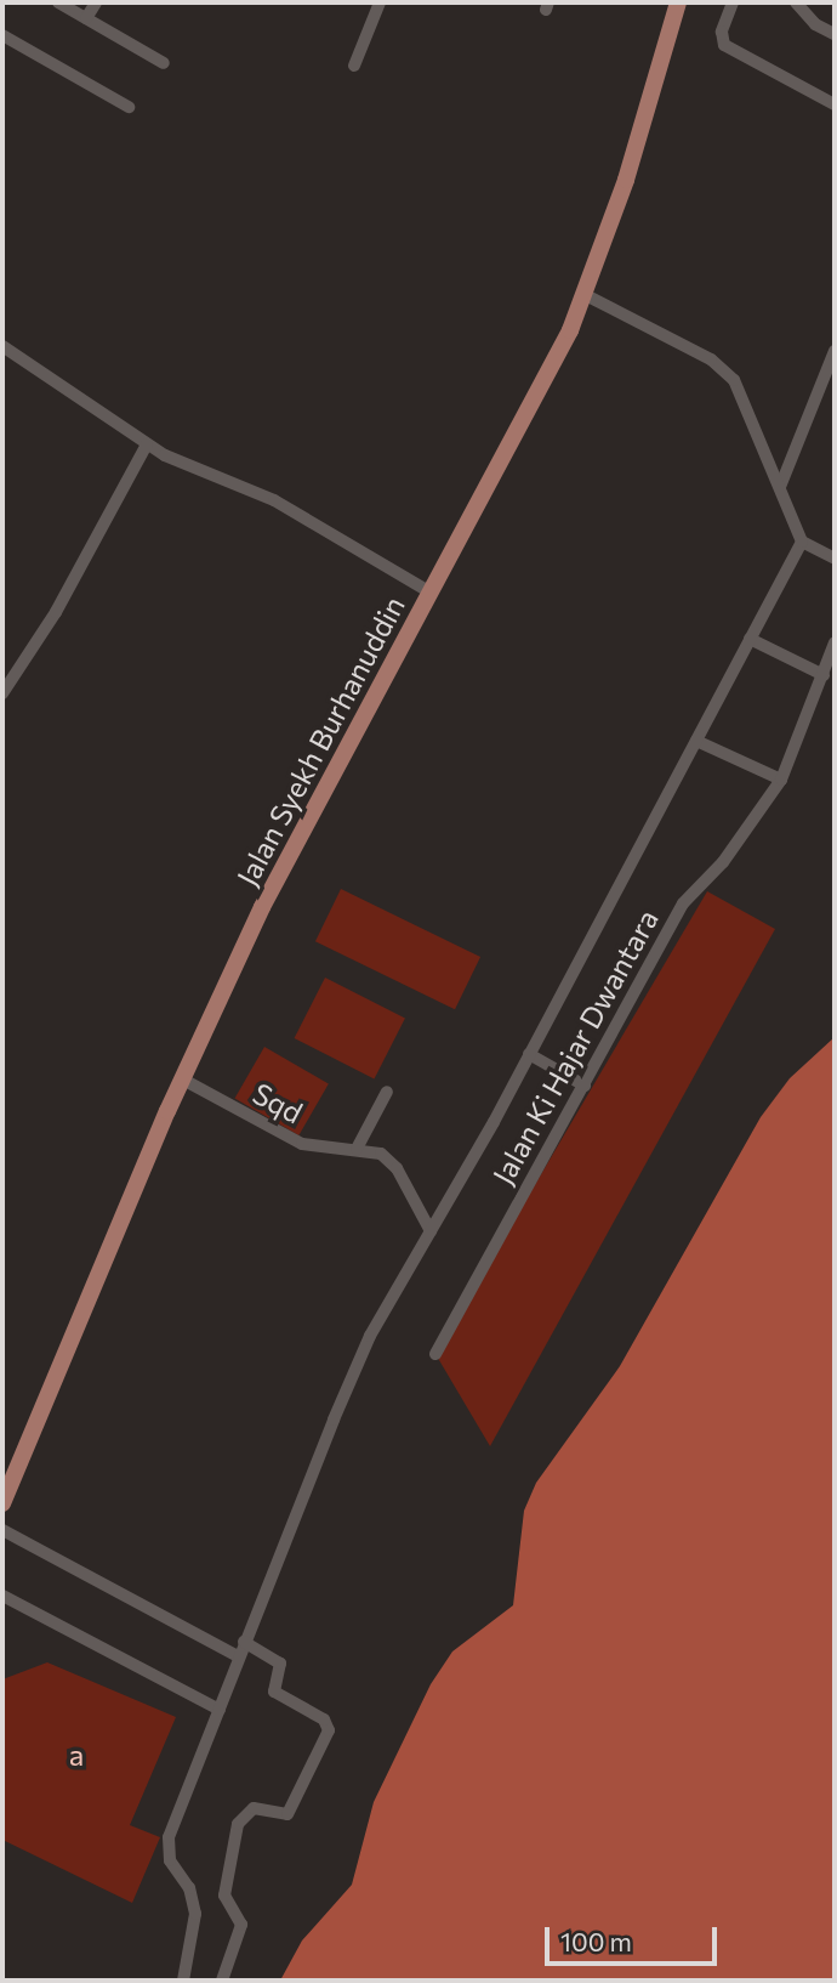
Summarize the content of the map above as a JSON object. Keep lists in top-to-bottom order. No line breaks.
{"streets":{"main road":["Jalan Syekh Burhanuddin"],"street":["Jalan Ki Hajar Dwantara","Sqd"]},"crossings":[["Jalan Syekh Burhanuddin","Sqd"]],"parks":["a"],"scale_bar":"100 m"}
